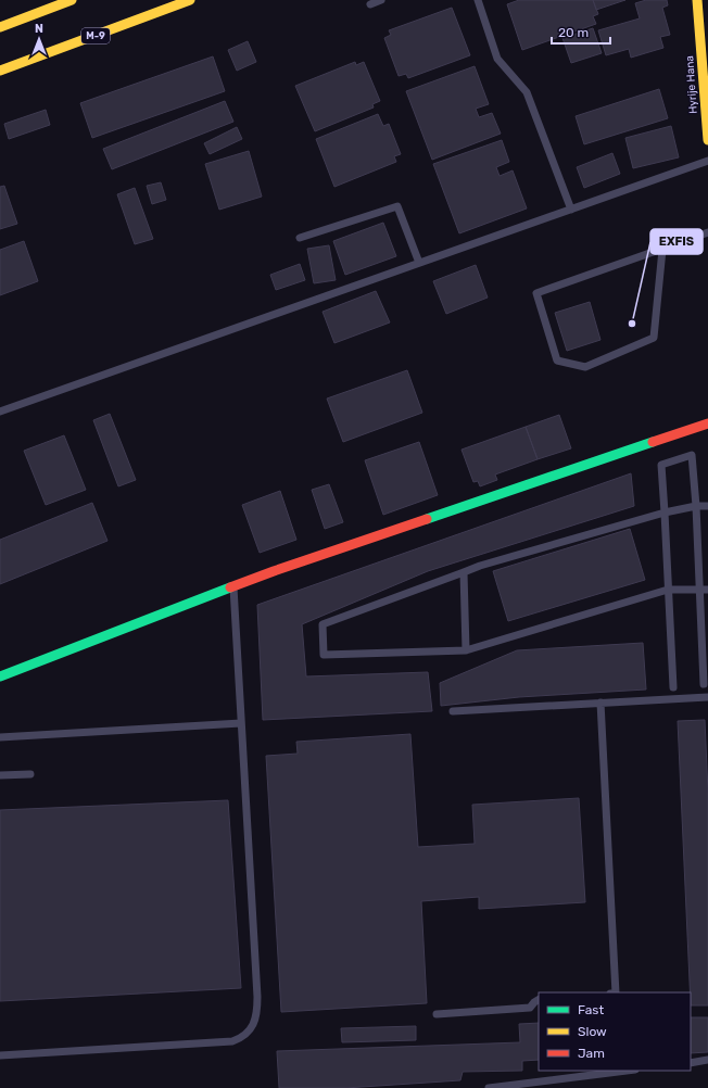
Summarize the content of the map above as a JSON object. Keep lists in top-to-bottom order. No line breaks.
{"streets":{"main road":["M-9","Hyrije Hana"]},"places":["EXFIS"],"legend":["Fast","Slow","Jam"],"scale_bar":"20 m","north":"top"}
